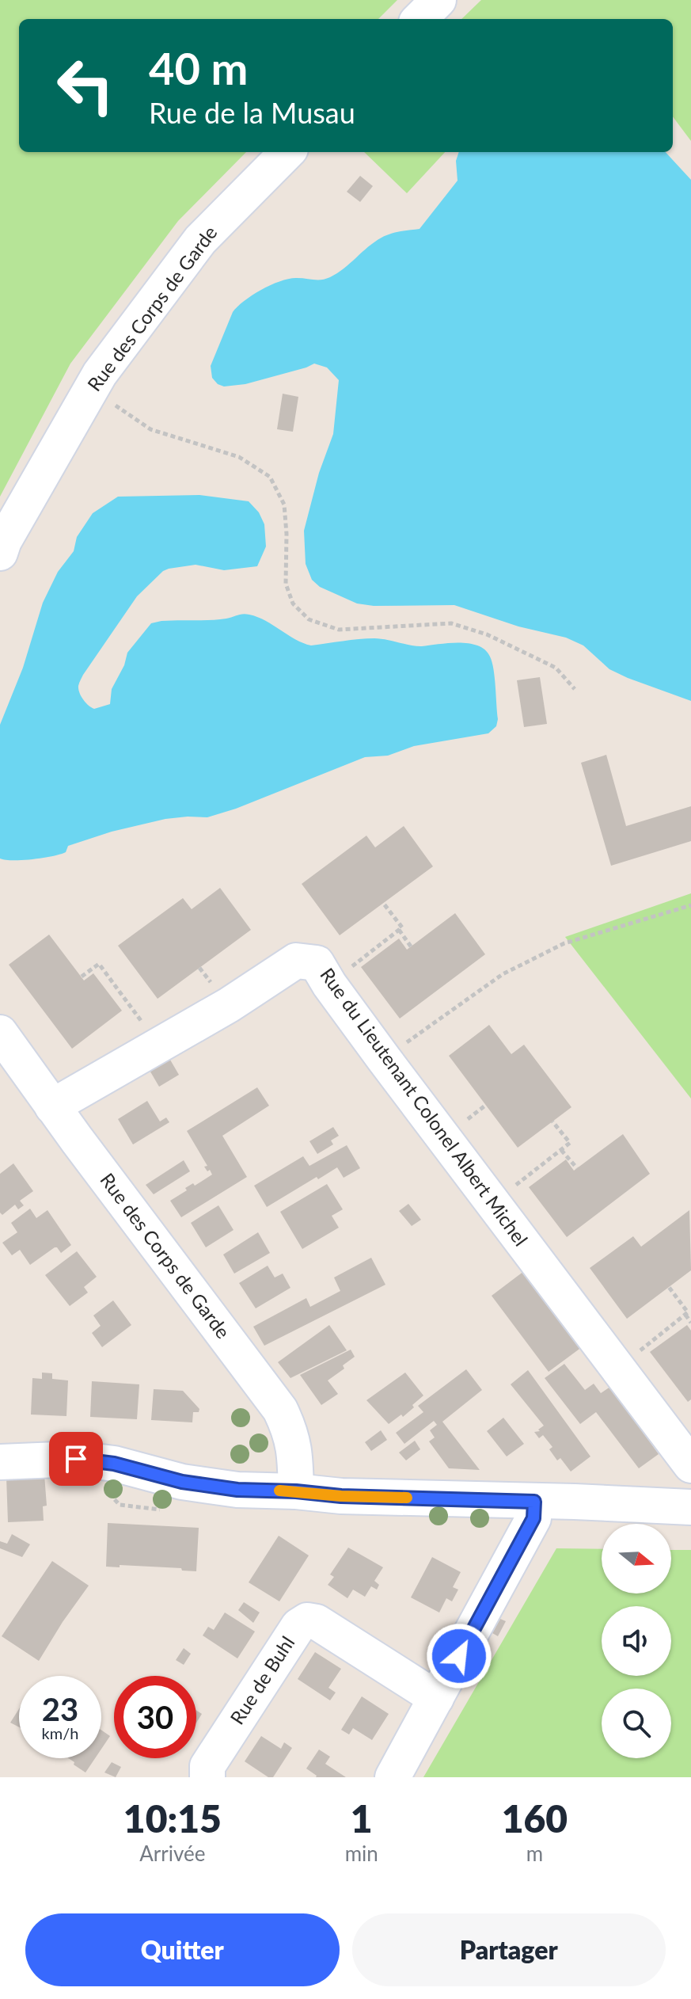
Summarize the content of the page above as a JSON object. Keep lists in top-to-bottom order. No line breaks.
{"streets":{"street":["Rue des Corps de Garde","Rue du Lieutenant Colonel Albert Michel","Rue de Buhl"]},"crossings":[["Rue des Corps de Garde","Rue du Lieutenant Colonel Albert Michel"]],"north":"right","page":{"turn":["40 m","Rue de la Musau"],"speed":"23 km/h","limit":"30","eta":["10:15","Arrivée","1","min","160","m"],"buttons":["Quitter","Partager"]}}
